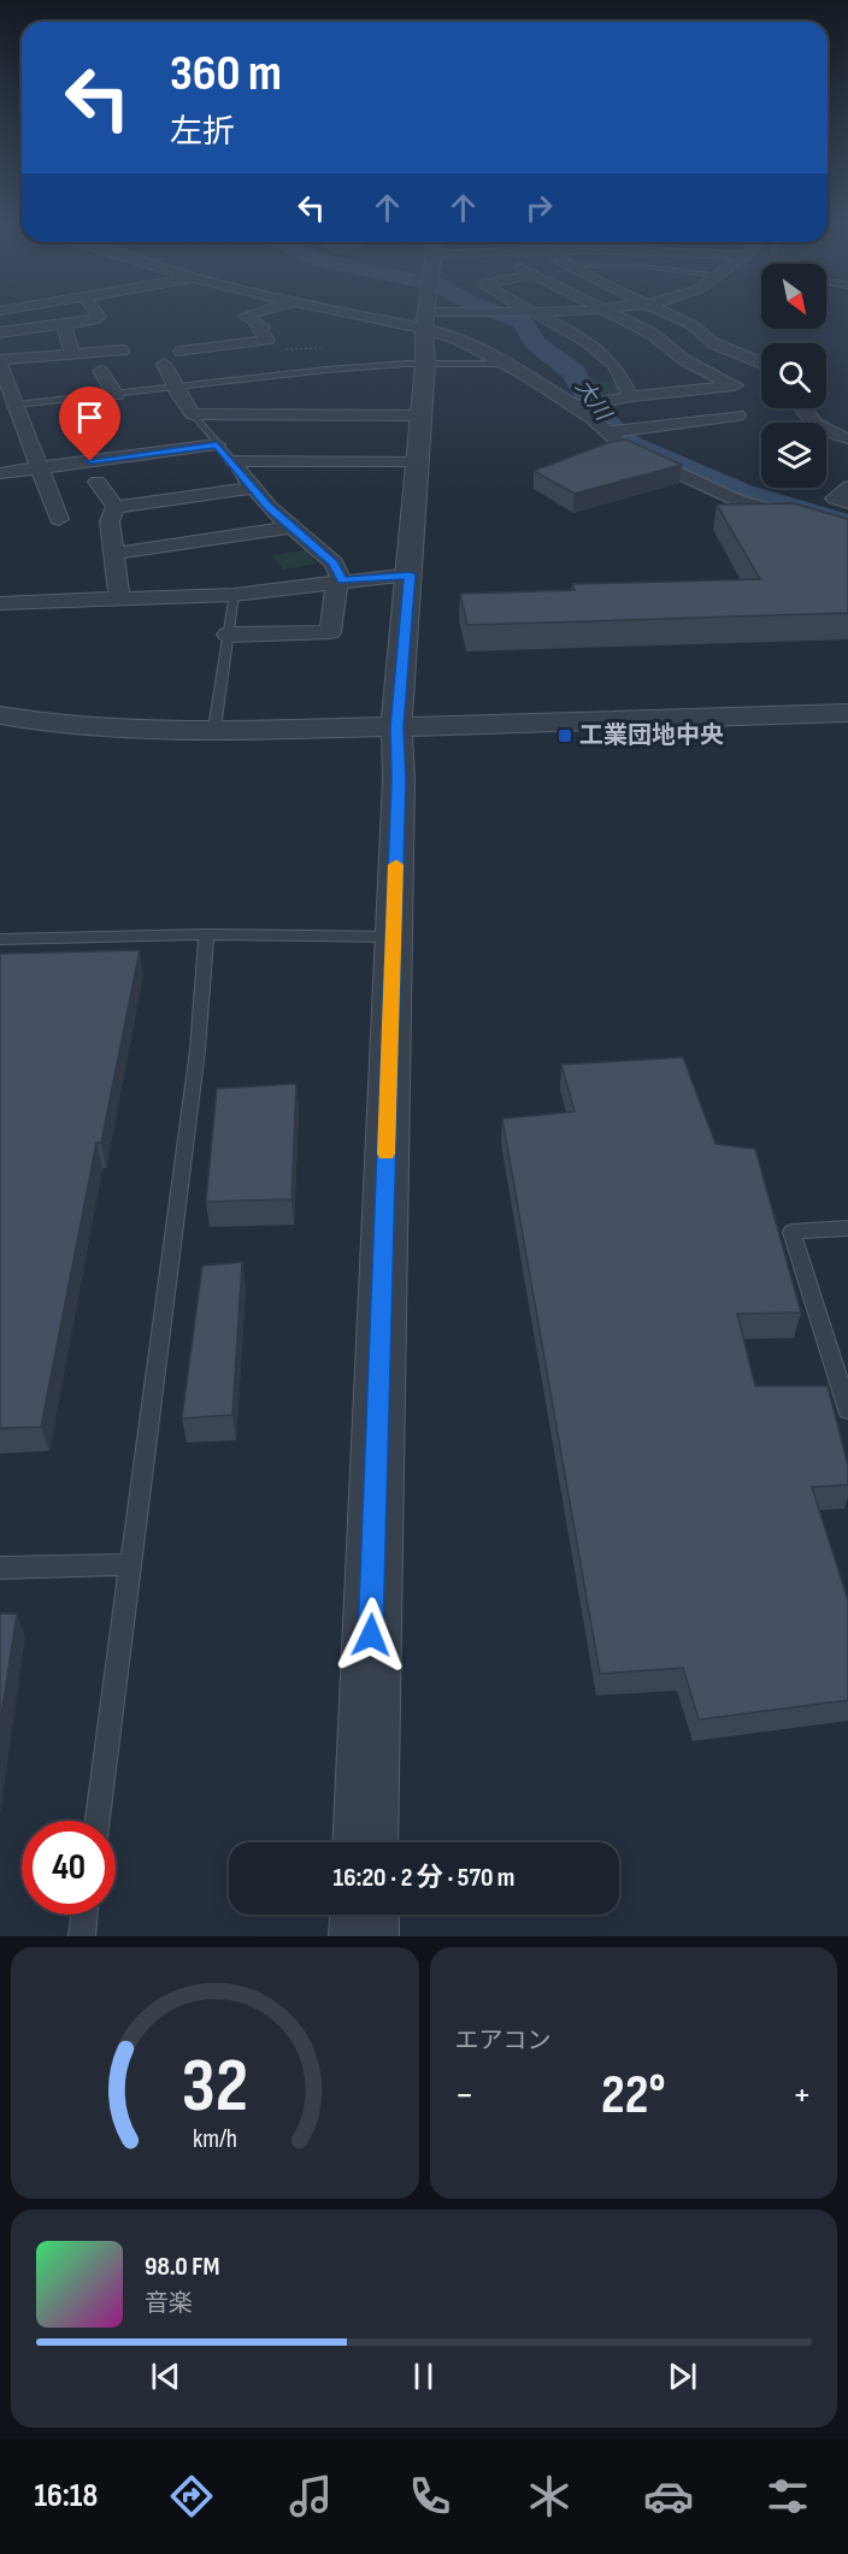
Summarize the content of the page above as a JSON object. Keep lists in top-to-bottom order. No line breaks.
{"water":["大川"],"places":{"transit":["工業団地中央"]},"north":"bottom right","page":{"turn":["360 m","左折"],"limit":"40","trip":"16:20 · 2 分 · 570 m","tile":"エアコン","heat":["−","22°","+"],"song":["98.0 FM","音楽"],"tabs":"16:18","gauge":["32","km/h"]}}
